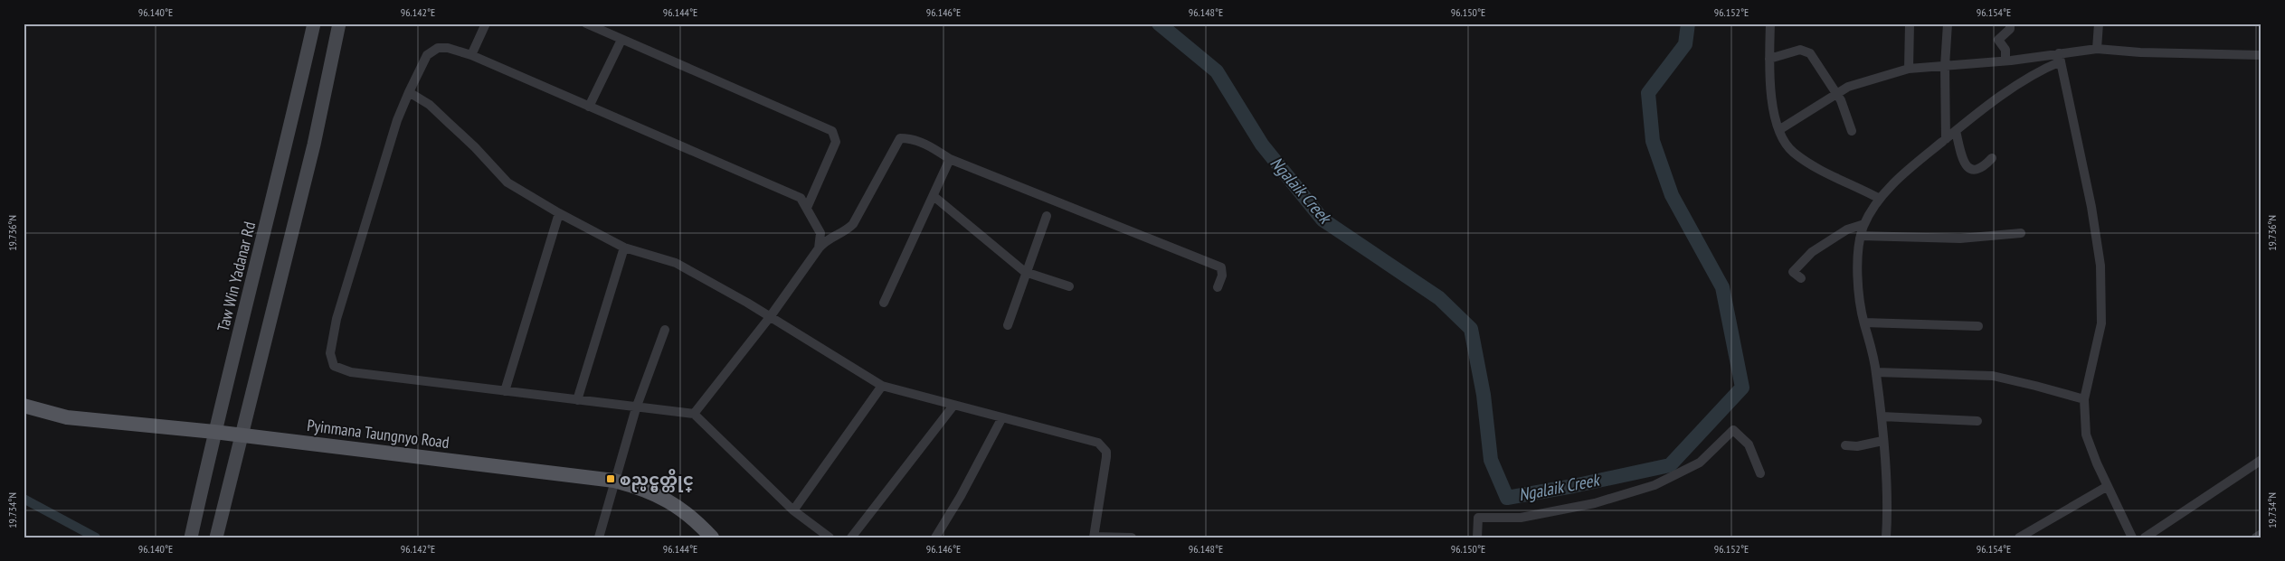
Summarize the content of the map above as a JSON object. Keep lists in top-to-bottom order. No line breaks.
{"streets":{"main road":["Taw Win Yadanar Rd","Pyinmana Taungnyo Road"]},"crossings":[["Taw Win Yadanar Rd","Pyinmana Taungnyo Road"]],"water":["Ngalaik Creek"],"places":{"transit":["စည္ပင္မွတ္တိုင္"]},"coordinates":["96.140°E","96.142°E","96.144°E","96.146°E","96.148°E","96.150°E","96.152°E","96.154°E","19.736°N","19.734°N"]}
